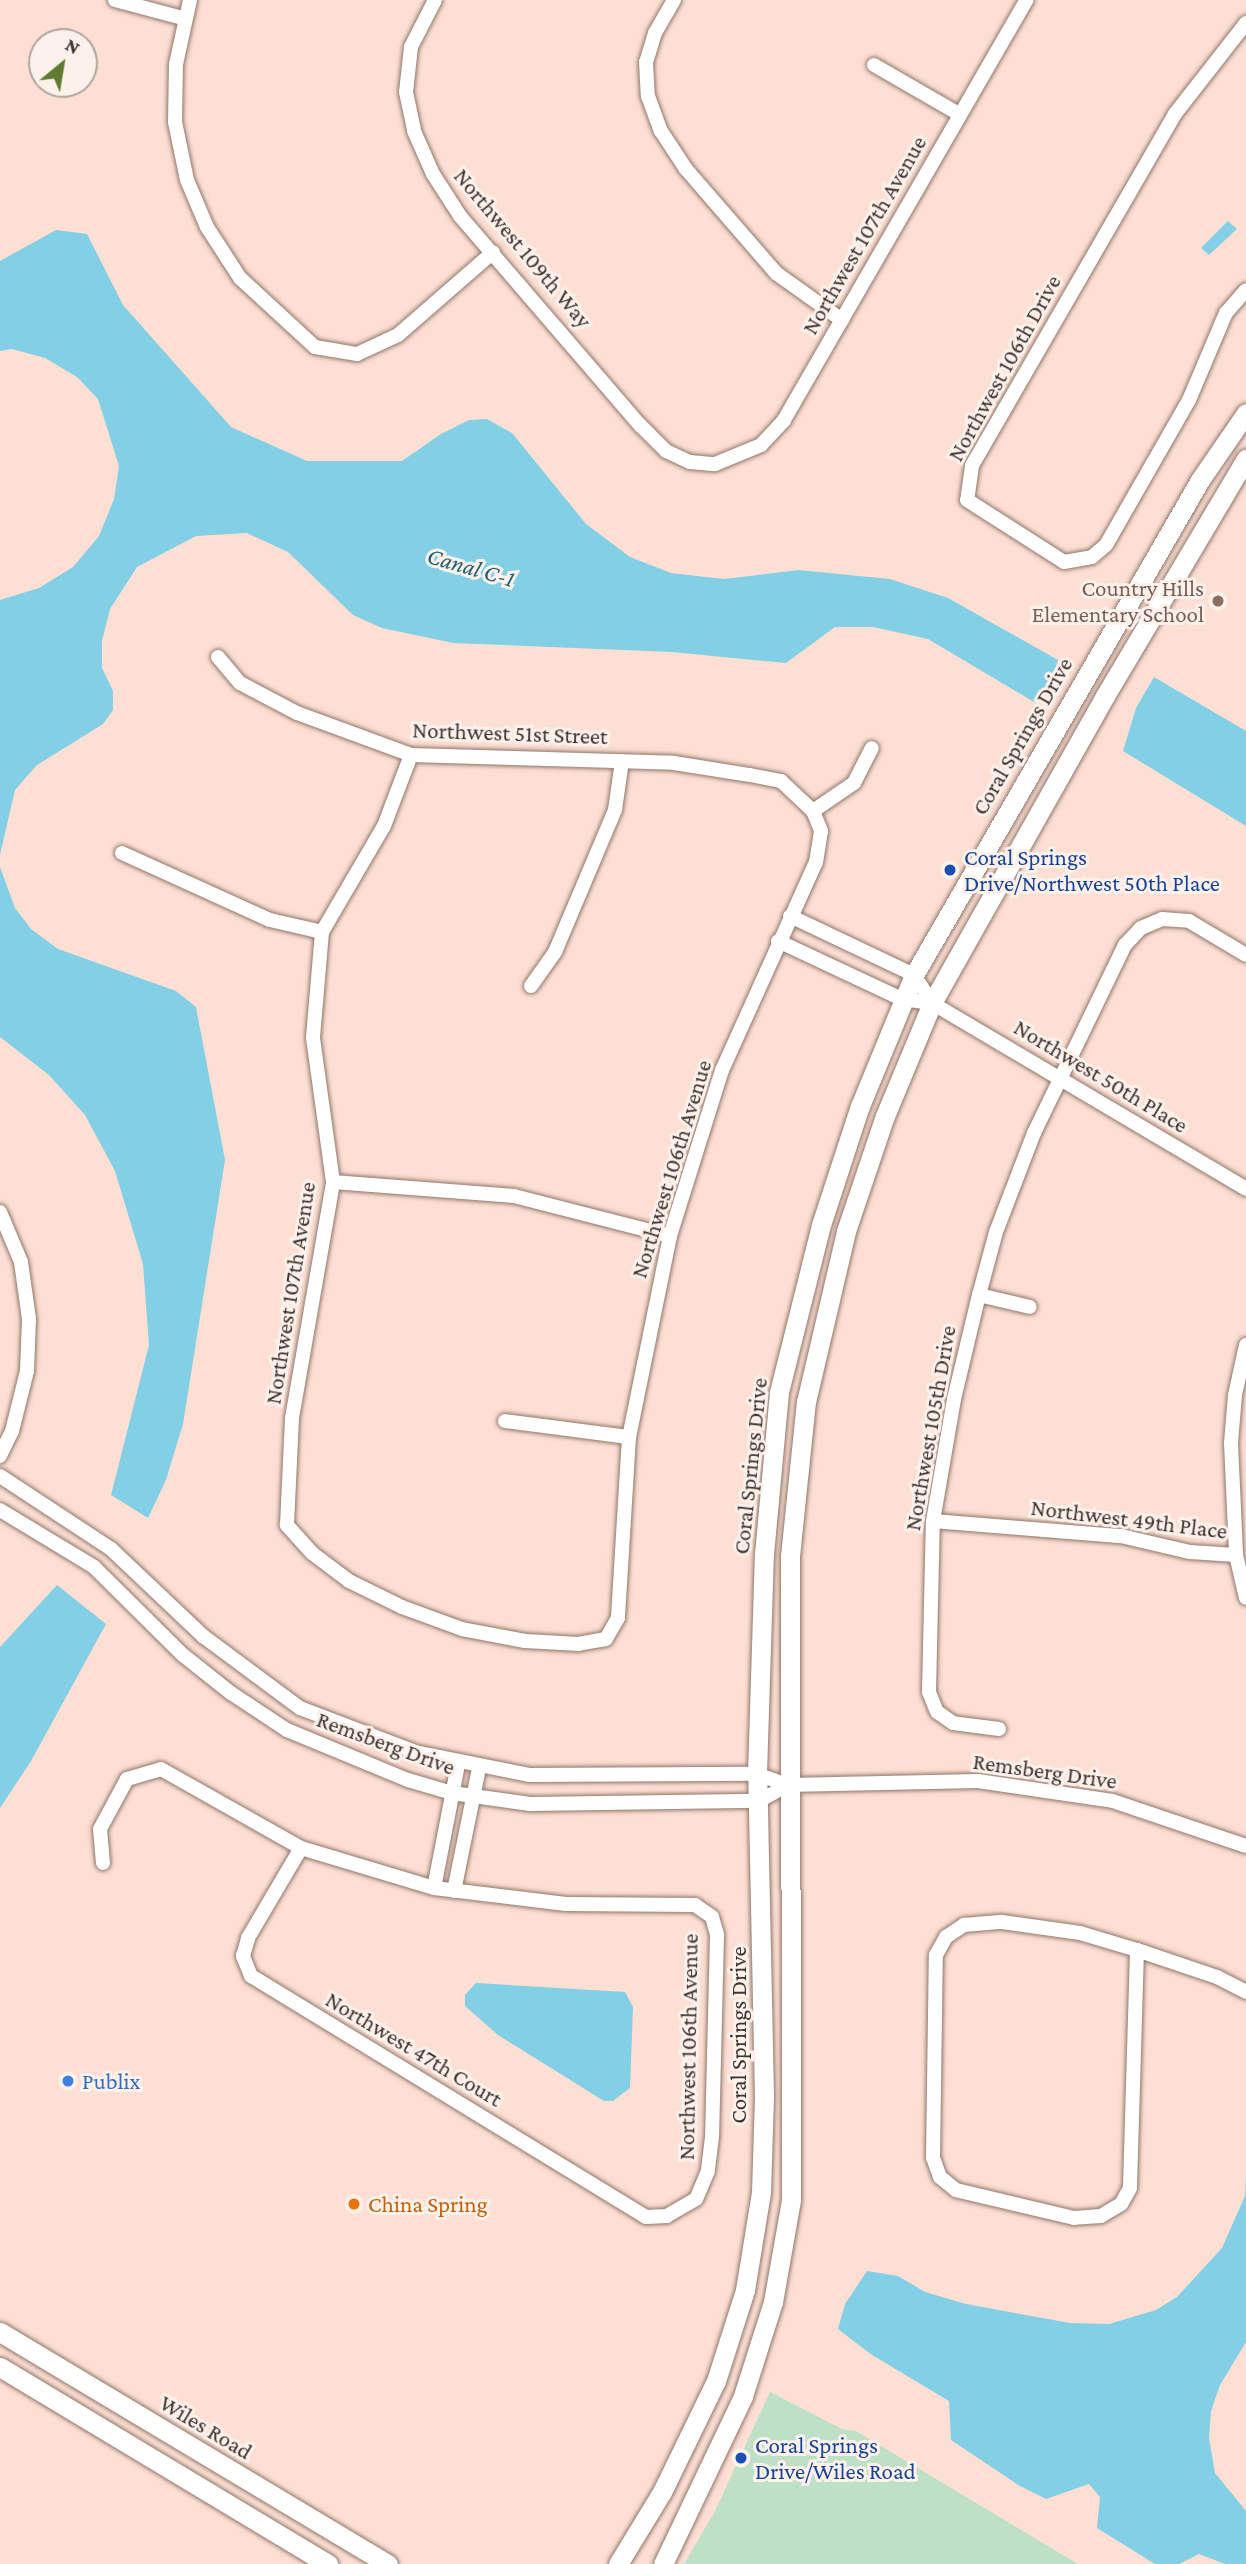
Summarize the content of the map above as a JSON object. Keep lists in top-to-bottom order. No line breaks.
{"streets":{"main road":["Coral Springs Drive","Wiles Road"],"street":["Northwest 107th Avenue","Northwest 109th Way","Northwest 106th Drive","Northwest 51st Street","Northwest 50th Place","Northwest 106th Avenue","Northwest 105th Drive","Northwest 49th Place","Remsberg Drive","Northwest 47th Court"]},"crossings":[["Northwest 107th Avenue","Northwest 109th Way"],["Northwest 107th Avenue","Northwest 51st Street"],["Northwest 107th Avenue","Northwest 106th Avenue"],["Northwest 51st Street","Northwest 106th Avenue"],["Coral Springs Drive","Northwest 50th Place"],["Coral Springs Drive","Remsberg Drive"],["Northwest 50th Place","Northwest 106th Avenue"],["Northwest 50th Place","Northwest 105th Drive"],["Northwest 106th Avenue","Northwest 47th Court"],["Northwest 105th Drive","Northwest 49th Place"]],"water":["Canal C-1"],"places":["Country Hills Elementary School","Coral Springs Drive/Northwest 50th Place","Publix","China Spring","Coral Springs Drive/Wiles Road"],"north":"top right"}
